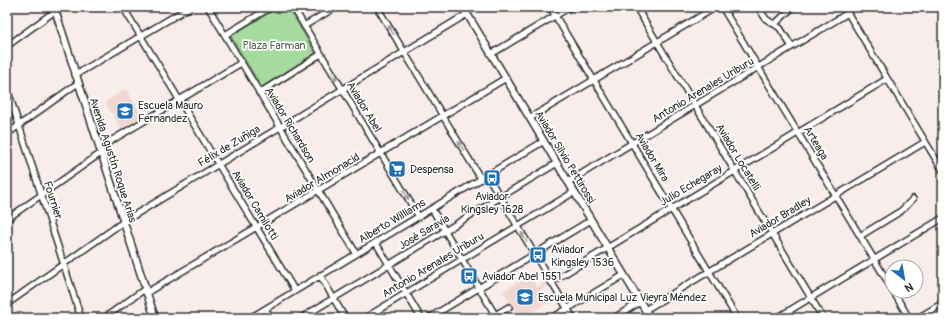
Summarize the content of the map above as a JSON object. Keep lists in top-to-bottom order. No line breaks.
{"streets":{"main road":["Aviador Silvio Pettirossi","Avenida Agustín Roque Arias"],"street":["Antonio Arenales Uriburu","Aviador Abel","Aviador Richardson","Arteaga","Félix de Zuñiga","Aviador Mira","Aviador Locatelli","Aviador Almonacid","Julio Echegaray","Fournier","Aviador Camilotti","Aviador Bradley","Alberto Williams","José Saravia"]},"crossings":[["Antonio Arenales Uriburu","Arteaga"],["Antonio Arenales Uriburu","Aviador Silvio Pettirossi"],["Antonio Arenales Uriburu","Aviador Mira"],["Antonio Arenales Uriburu","Aviador Locatelli"],["Aviador Abel","Félix de Zuñiga"],["Aviador Abel","Aviador Almonacid"],["Aviador Abel","Alberto Williams"],["Aviador Richardson","Félix de Zuñiga"],["Aviador Richardson","Aviador Almonacid"],["Aviador Richardson","Alberto Williams"],["Arteaga","Julio Echegaray"],["Arteaga","Aviador Bradley"],["Félix de Zuñiga","Aviador Silvio Pettirossi"],["Félix de Zuñiga","Avenida Agustín Roque Arias"],["Félix de Zuñiga","Fournier"],["Félix de Zuñiga","Aviador Camilotti"],["Aviador Silvio Pettirossi","Aviador Almonacid"],["Aviador Silvio Pettirossi","Julio Echegaray"],["Aviador Silvio Pettirossi","Aviador Bradley"],["Aviador Silvio Pettirossi","Alberto Williams"],["Aviador Silvio Pettirossi","José Saravia"],["Aviador Mira","Julio Echegaray"],["Aviador Mira","Aviador Bradley"],["Aviador Locatelli","Julio Echegaray"],["Aviador Locatelli","Aviador Bradley"],["Avenida Agustín Roque Arias","Aviador Almonacid"],["Aviador Almonacid","Aviador Camilotti"],["Aviador Camilotti","Alberto Williams"]],"one_way":["Aviador Abel"],"parks":["Plaza Farman"],"places":{"school or university":["Escuela Mauro Fernandez","Escuela Municipal Luz Vieyra Méndez"],"supermarket":["Despensa"],"bus stop":["Aviador Kingsley 1628","Aviador Kingsley 1536","Aviador Abel 1551"]},"north":"bottom right"}
